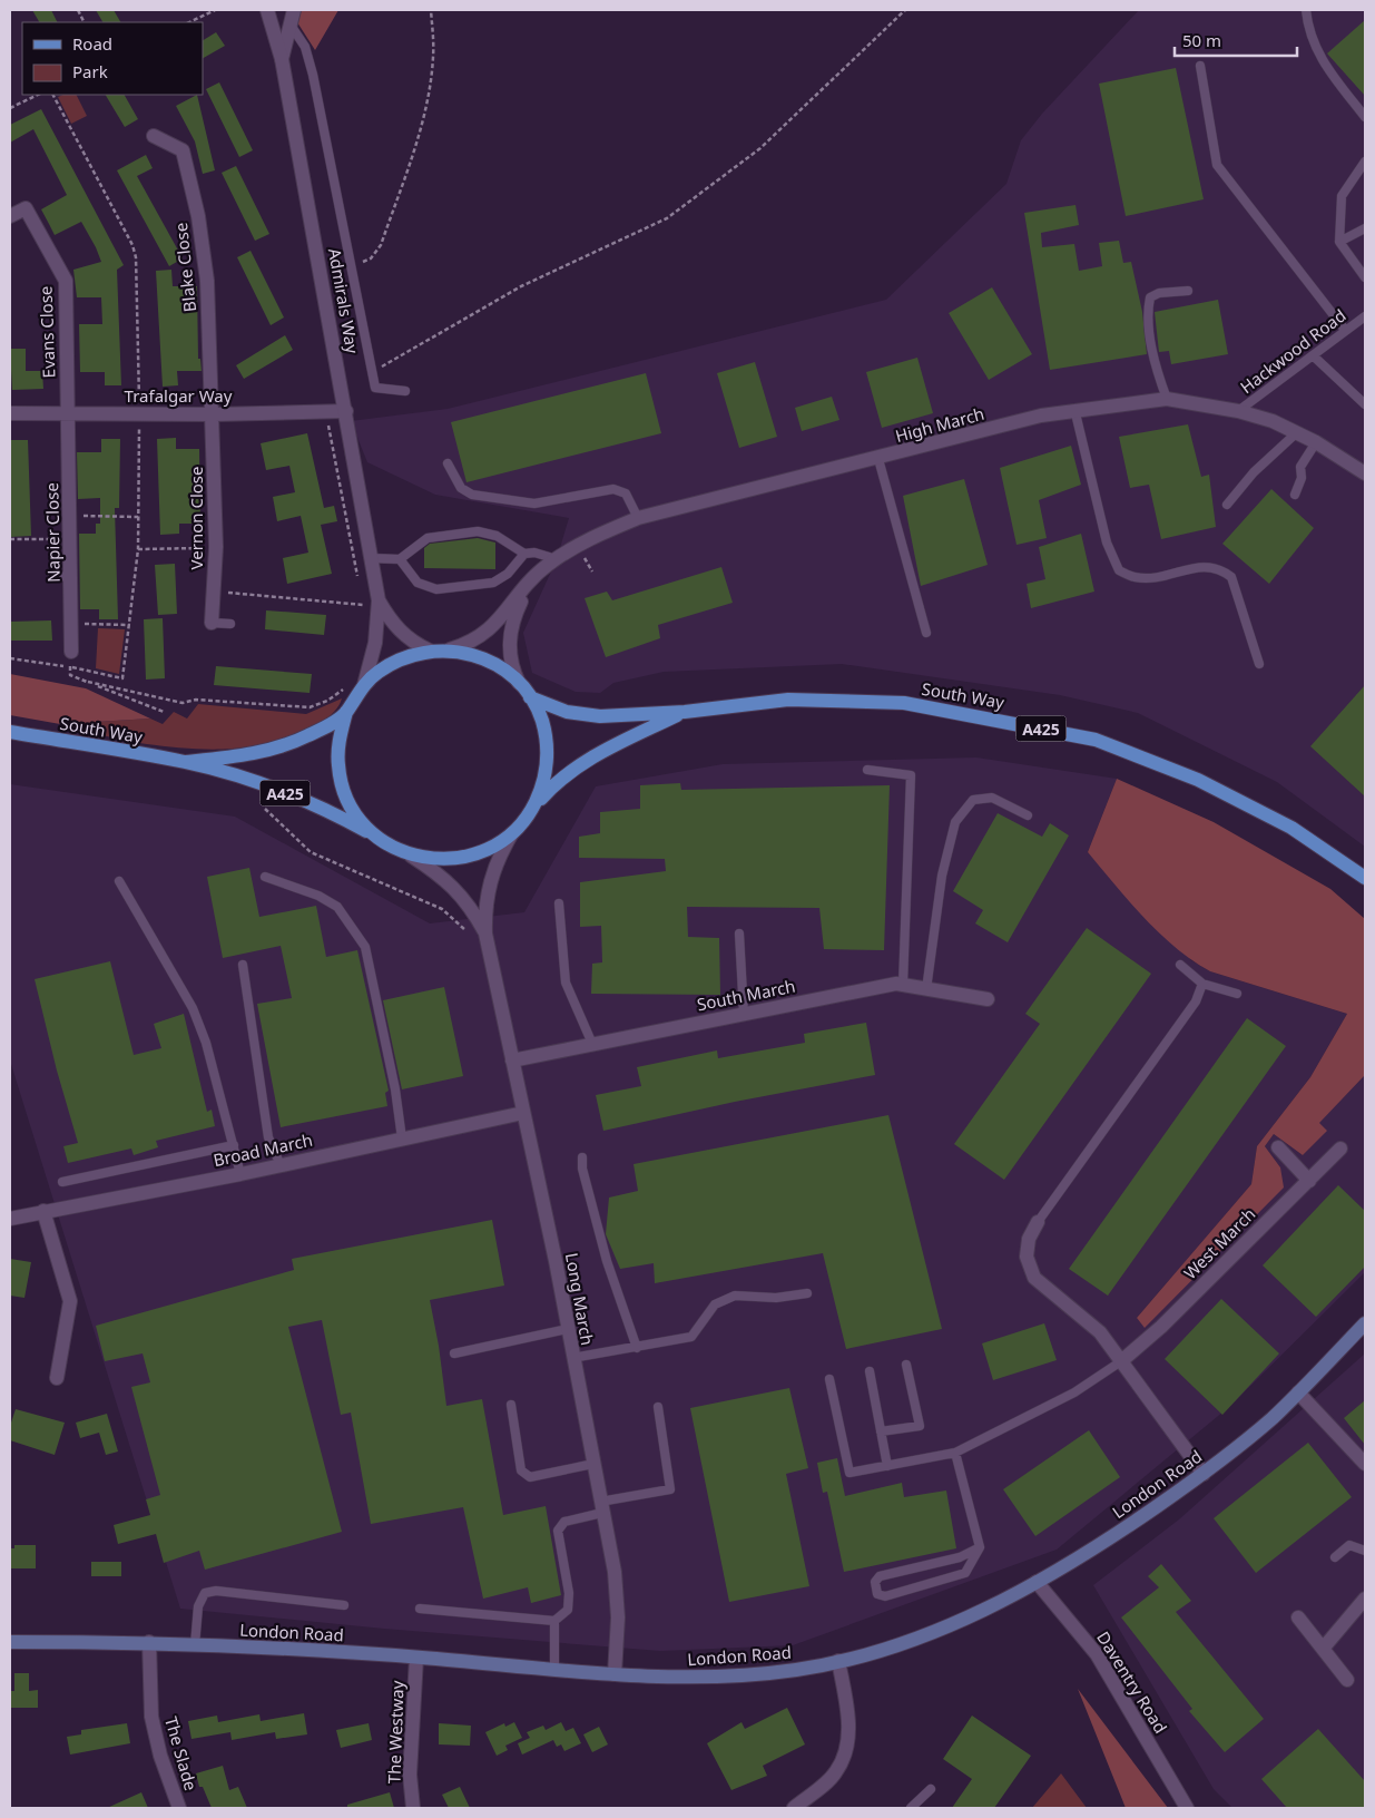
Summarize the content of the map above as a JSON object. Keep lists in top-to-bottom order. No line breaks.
{"streets":{"main road":["South Way","A425","London Road"],"street":["Blake Close","Admirals Way","Evans Close","Trafalgar Way","High March","Vernon Close","Napier Close","South March","Broad March","West March","Long March","Daventry Road","The Westway","The Slade"],"lane":["Hackwood Road"]},"crossings":[["Blake Close","Trafalgar Way"],["Blake Close","Vernon Close"],["Admirals Way","Trafalgar Way"],["Evans Close","Trafalgar Way"],["Evans Close","Napier Close"],["Hackwood Road","High March"],["Trafalgar Way","Vernon Close"],["Trafalgar Way","Napier Close"],["South March","Long March"],["Broad March","Long March"],["Long March","London Road"],["London Road","Daventry Road"],["London Road","The Westway"],["London Road","The Slade"]],"legend":["Road","Park"],"scale_bar":"50 m"}
